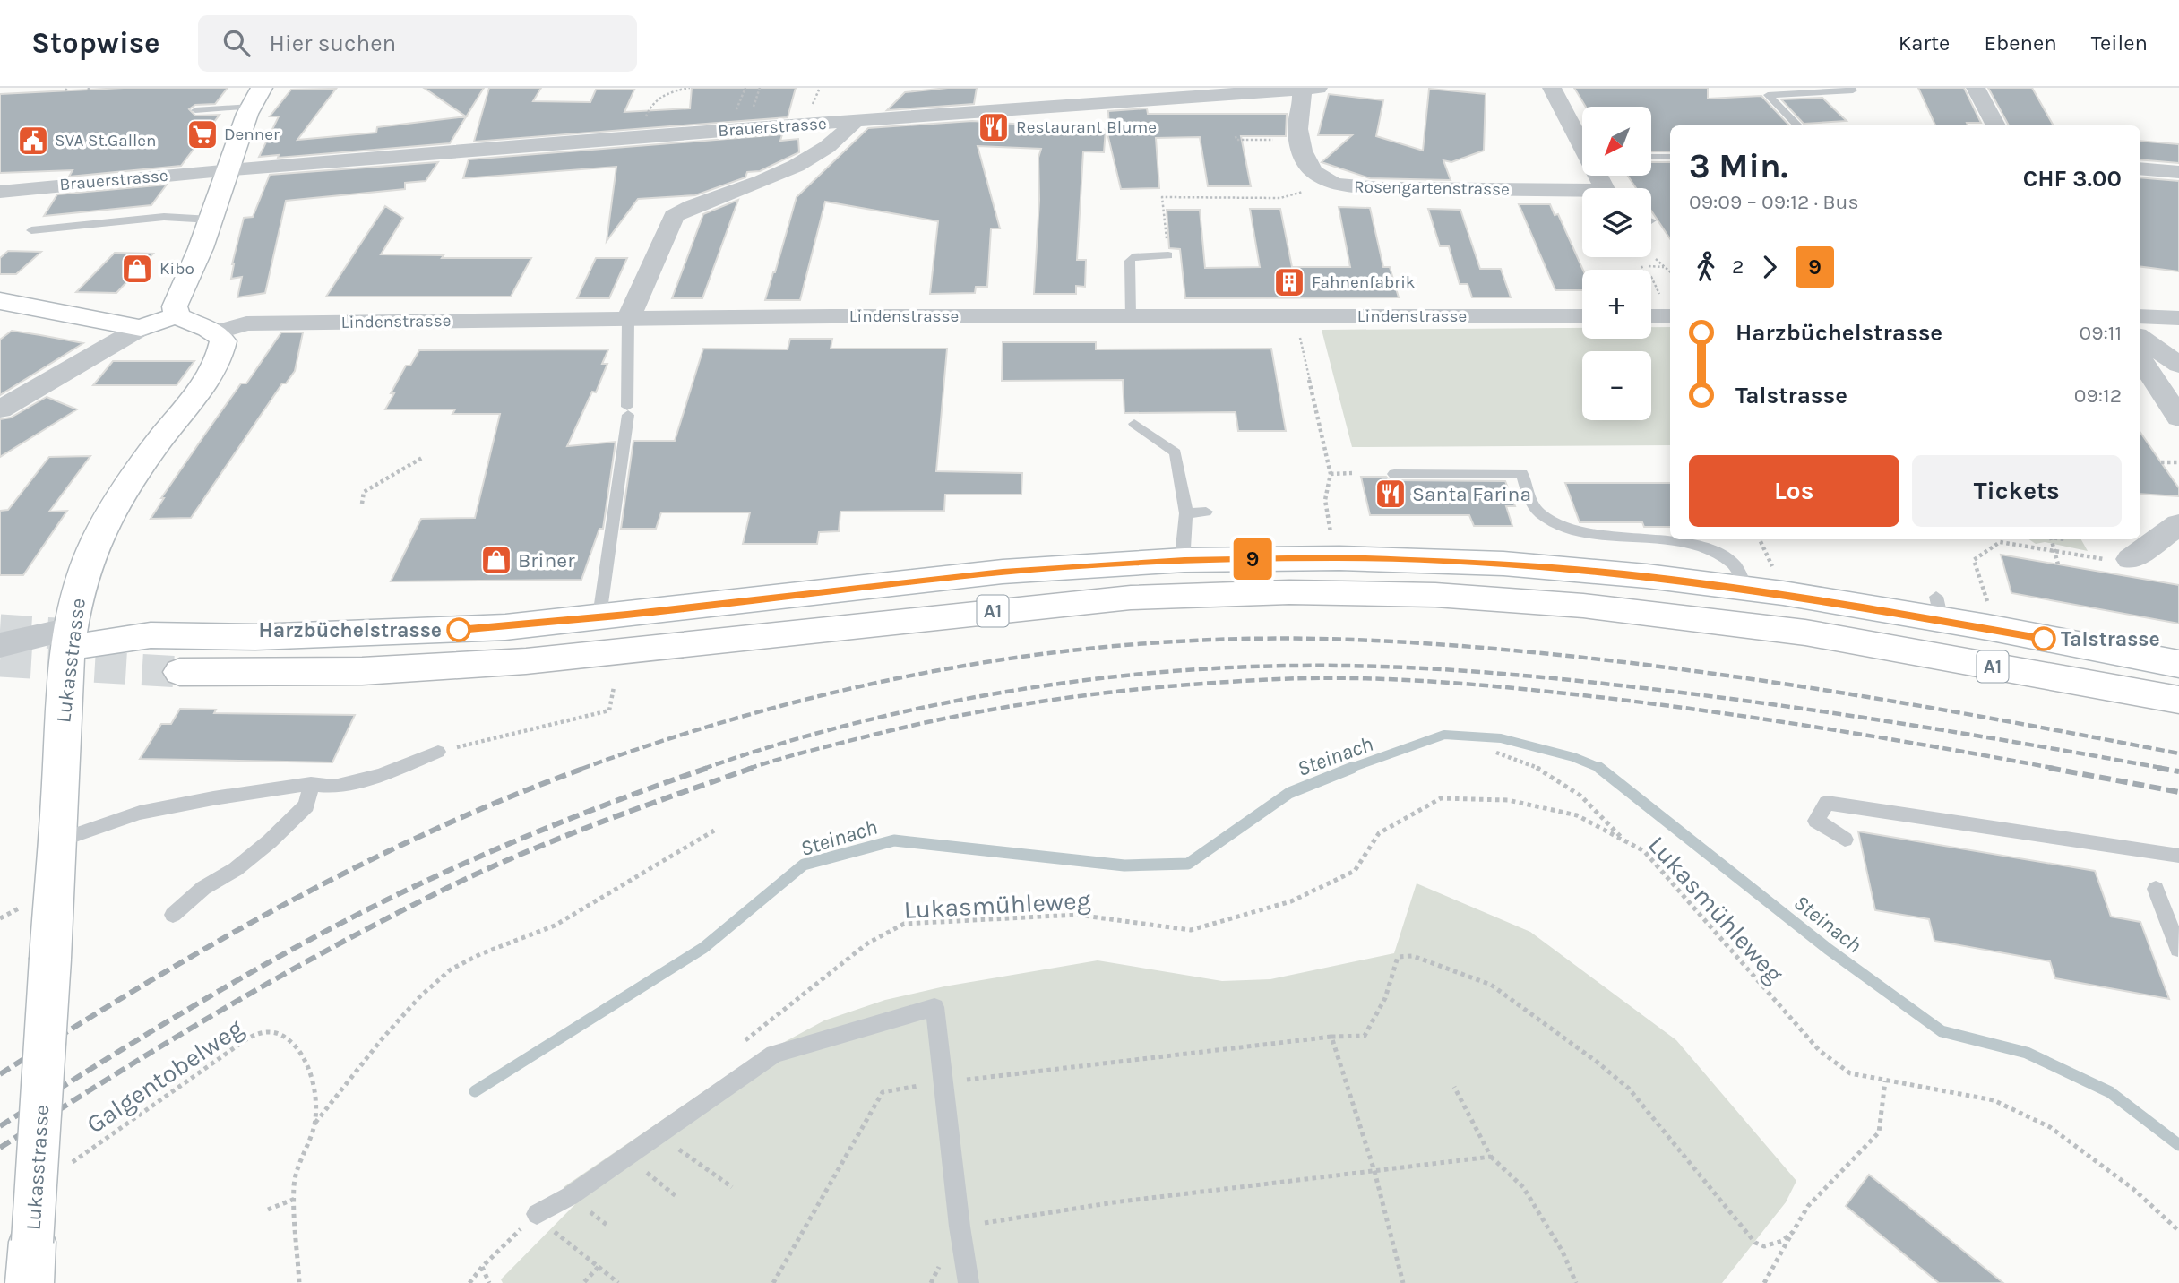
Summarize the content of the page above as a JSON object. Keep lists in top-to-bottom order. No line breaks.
{"streets":{"main road":["A1","Lukasstrasse"],"street":["Brauerstrasse","Rosengartenstrasse","Lindenstrasse"],"path":["Lukasmühleweg","Galgentobelweg"]},"crossings":[["Brauerstrasse","Rosengartenstrasse"],["Lindenstrasse","Lukasstrasse"]],"water":["Steinach"],"places":{"restaurant":["Restaurant Blume","Santa Farina"],"supermarket":["Denner"],"public building":["SVA St.Gallen"],"shop":["Kibo","Briner"],"building":["Fahnenfabrik"],"other":["Harzbüchelstrasse","Talstrasse"]},"lines":["bus line 9"],"north":"bottom left","page":{"header":"Stopwise","search":"Hier suchen","nav":["Karte","Ebenen","Teilen"],"on_map":"9","map_buttons":["+","−"],"heading":["3 Min.","09:09 – 09:12 · Bus","CHF 3.00"],"legs":["2","9"],"list":[{"name":"Harzbüchelstrasse","value":"09:11"},{"name":"Talstrasse","value":"09:12"}],"buttons":["Los","Tickets"]}}
